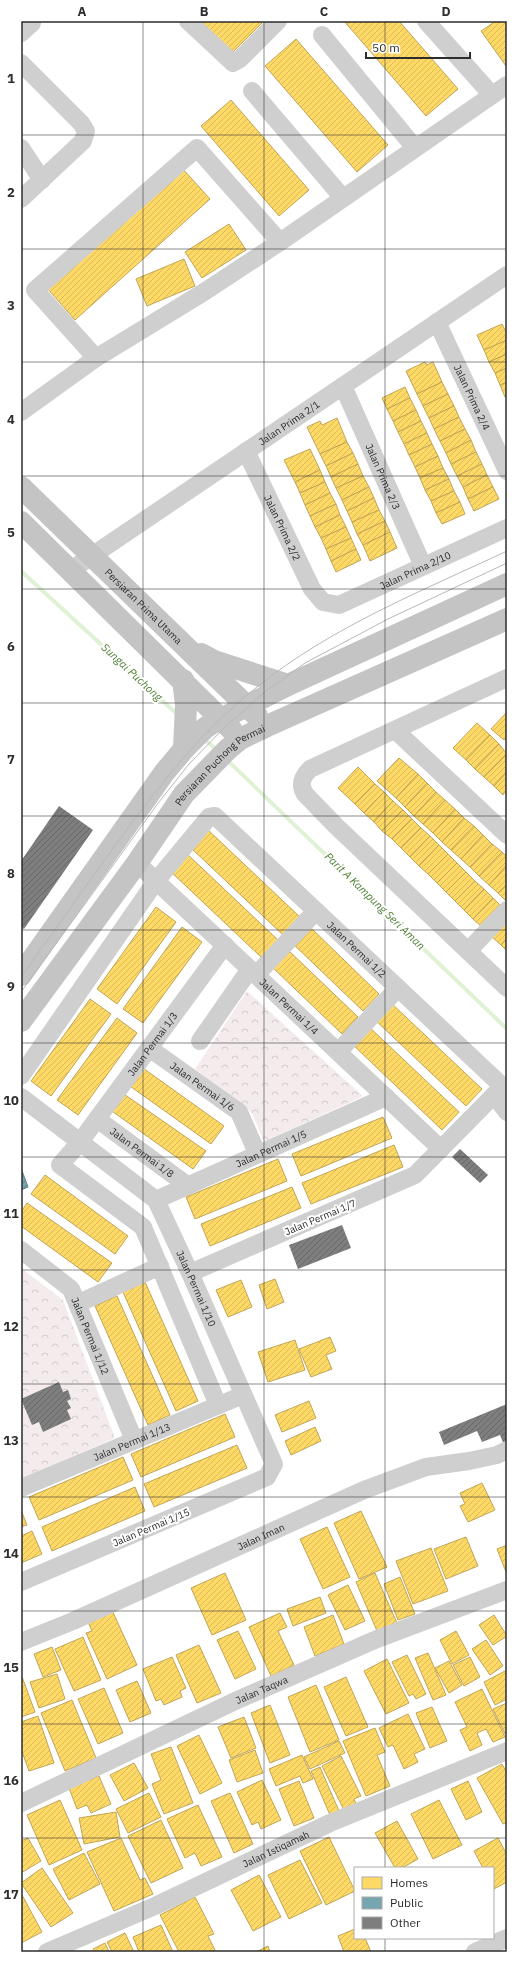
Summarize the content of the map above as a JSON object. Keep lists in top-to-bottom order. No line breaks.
{"streets":{"main road":["Persiaran Prima Utama","Persiaran Puchong Permai"],"street":["Jalan Prima 2/4","Jalan Prima 2/1","Jalan Prima 2/3","Jalan Prima 2/2","Jalan Prima 2/10","Jalan Permai 1/2","Jalan Permai 1/4","Jalan Permai 1/3","Jalan Permai 1/6","Jalan Permai 1/5","Jalan Permai 1/8","Jalan Permai 1/7","Jalan Permai 1/10","Jalan Permai 1/12","Jalan Permai 1/13","Jalan Permai 1/15","Jalan Iman","Jalan Taqwa","Jalan Istiqamah"]},"crossings":[["Jalan Prima 2/4","Jalan Prima 2/1"],["Jalan Prima 2/1","Jalan Prima 2/3"],["Jalan Prima 2/1","Jalan Prima 2/2"],["Jalan Prima 2/1","Persiaran Prima Utama"],["Jalan Prima 2/3","Jalan Prima 2/10"],["Jalan Prima 2/2","Jalan Prima 2/10"],["Persiaran Prima Utama","Persiaran Puchong Permai"],["Persiaran Puchong Permai","Jalan Permai 1/4"],["Jalan Permai 1/2","Jalan Permai 1/4"],["Jalan Permai 1/4","Jalan Permai 1/3"],["Jalan Permai 1/4","Jalan Permai 1/5"],["Jalan Permai 1/4","Jalan Permai 1/7"],["Jalan Permai 1/3","Jalan Permai 1/6"],["Jalan Permai 1/3","Jalan Permai 1/8"],["Jalan Permai 1/3","Jalan Permai 1/10"],["Jalan Permai 1/6","Jalan Permai 1/5"],["Jalan Permai 1/5","Jalan Permai 1/8"],["Jalan Permai 1/5","Jalan Permai 1/10"],["Jalan Permai 1/7","Jalan Permai 1/10"],["Jalan Permai 1/10","Jalan Permai 1/13"],["Jalan Permai 1/10","Jalan Permai 1/15"],["Jalan Permai 1/12","Jalan Permai 1/13"]],"water":["Sungai Puchong","Parit A Kampung Seri Aman"],"legend":["Homes","Public","Other"],"scale_bar":"50 m","grid":{"columns":["A","B","C","D"],"rows":["1","2","3","4","5","6","7","8","9","10","11","12","13","14","15","16","17"]}}
